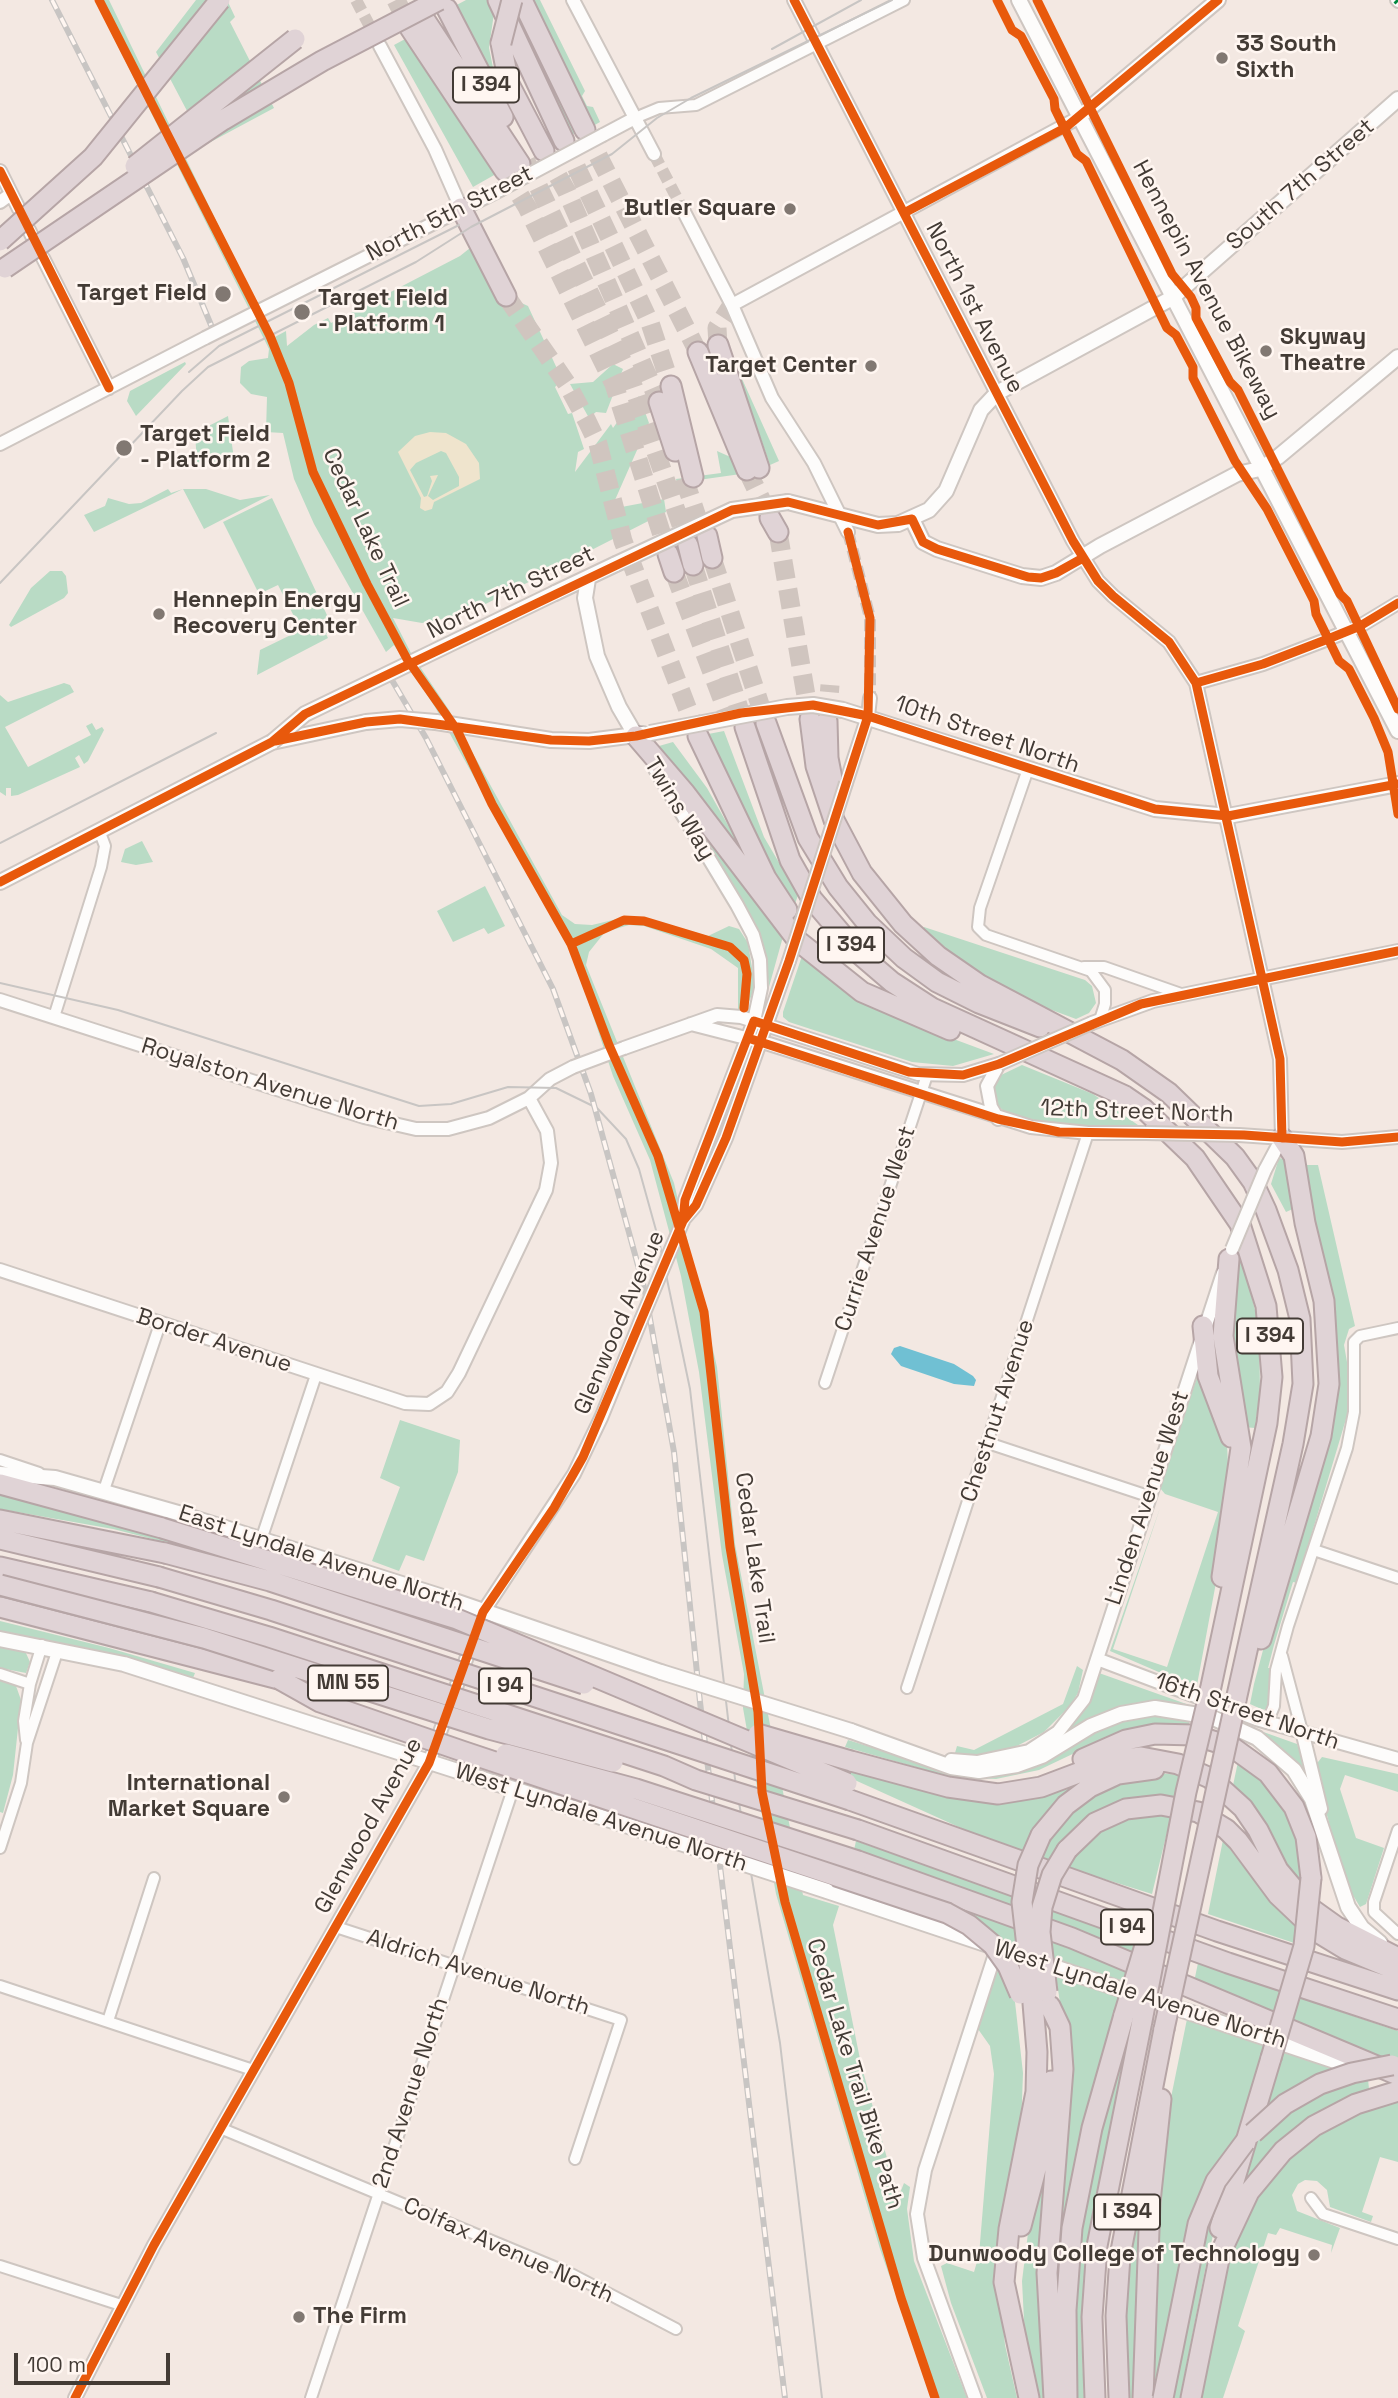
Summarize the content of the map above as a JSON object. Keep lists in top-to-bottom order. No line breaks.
{"streets":{"highway":["I 394","MN 55","I 94"],"main road":["South 7th Street","North 7th Street","10th Street North","Twins Way","East Lyndale Avenue North","West Lyndale Avenue North"],"street":["North 5th Street","North 1st Avenue","Royalston Avenue North","12th Street North","Currie Avenue West","Glenwood Avenue","Border Avenue","Chestnut Avenue","Linden Avenue West","16th Street North","Aldrich Avenue North","2nd Avenue North","Colfax Avenue North"],"cycle path":["Hennepin Avenue Bikeway","Cedar Lake Trail"]},"crossings":[["I 394","North 5th Street"],["South 7th Street","North 7th Street"],["North 5th Street","North 1st Avenue"],["North 1st Avenue","North 7th Street"],["North 1st Avenue","10th Street North"],["North 1st Avenue","12th Street North"],["North 1st Avenue","Linden Avenue West"],["North 7th Street","10th Street North"],["North 7th Street","Twins Way"],["10th Street North","Twins Way"],["10th Street North","Glenwood Avenue"],["Twins Way","Royalston Avenue North"],["Twins Way","Glenwood Avenue"],["Royalston Avenue North","Glenwood Avenue"],["Royalston Avenue North","Border Avenue"],["12th Street North","Currie Avenue West"],["12th Street North","Glenwood Avenue"],["12th Street North","Chestnut Avenue"],["12th Street North","Linden Avenue West"],["Glenwood Avenue","East Lyndale Avenue North"],["Glenwood Avenue","West Lyndale Avenue North"],["Glenwood Avenue","Aldrich Avenue North"],["Glenwood Avenue","Colfax Avenue North"],["Linden Avenue West","East Lyndale Avenue North"],["Linden Avenue West","16th Street North"],["MN 55","I 94"],["West Lyndale Avenue North","2nd Avenue North"],["Aldrich Avenue North","2nd Avenue North"],["2nd Avenue North","Colfax Avenue North"]],"places":["33 South Sixth","Butler Square","Target Field","Target Field - Platform 1","Skyway Theatre","Target Center","Target Field - Platform 2","Hennepin Energy Recovery Center","International Market Square","Dunwoody College of Technology","The Firm"],"scale_bar":"100 m"}
